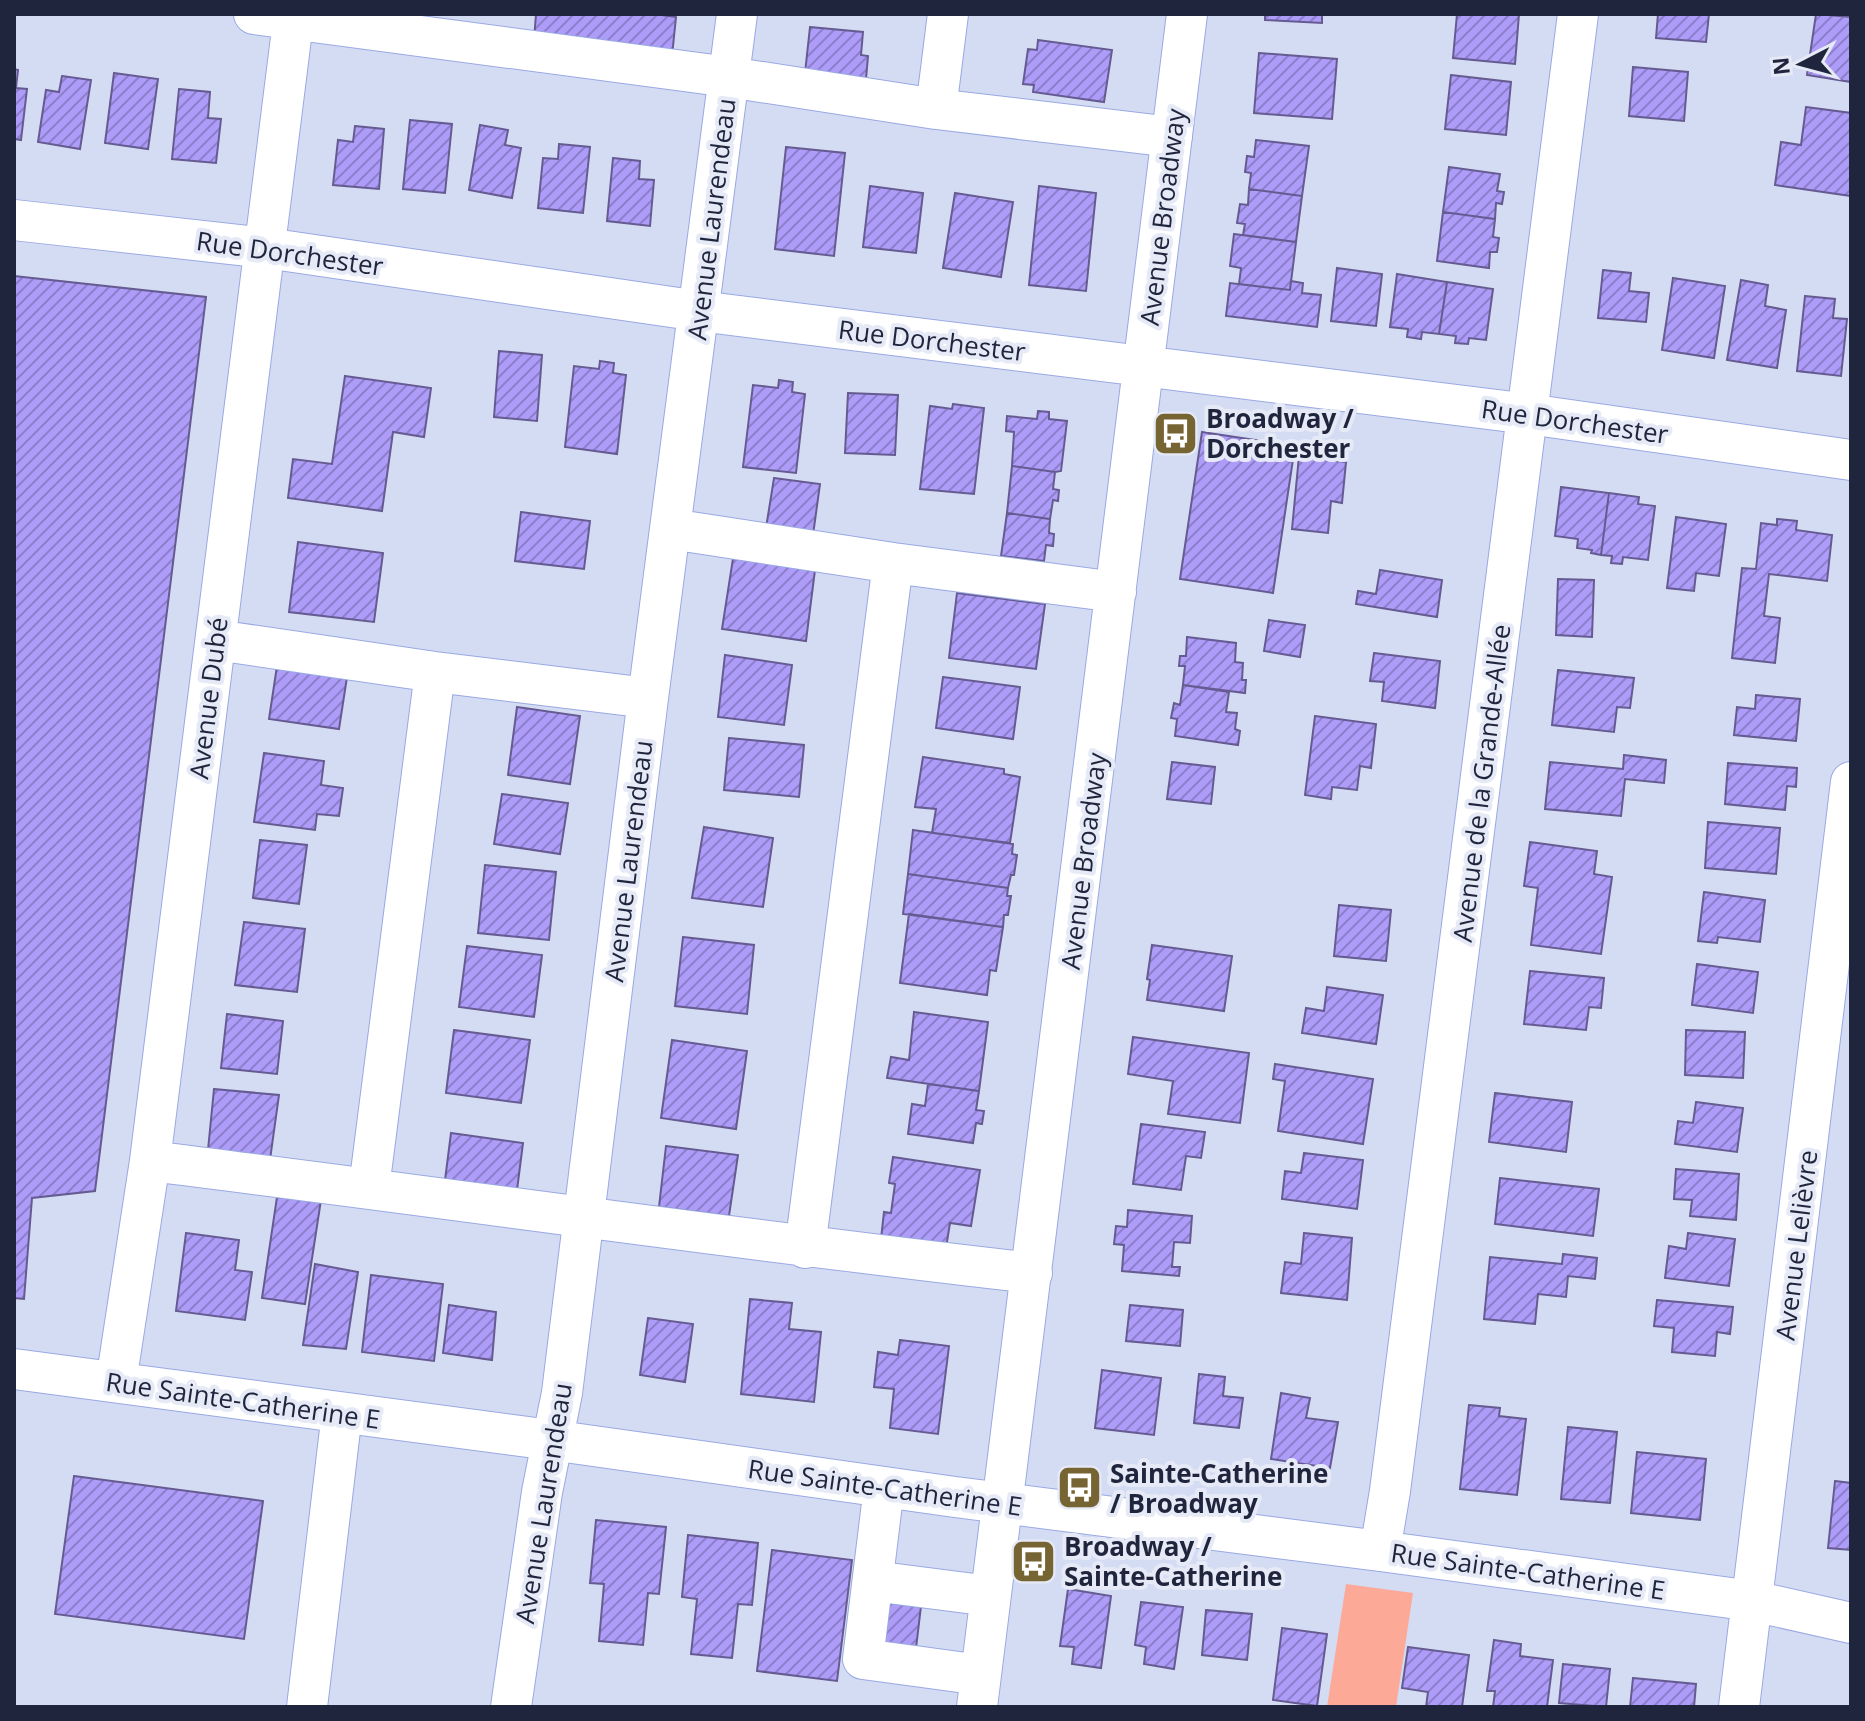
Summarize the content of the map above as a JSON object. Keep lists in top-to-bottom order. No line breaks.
{"streets":{"street":["Avenue Broadway","Avenue Laurendeau","Rue Dorchester","Avenue Dubé","Avenue de la Grande-Allée","Avenue Lelièvre","Rue Sainte-Catherine E"]},"crossings":[["Avenue Broadway","Rue Dorchester"],["Avenue Broadway","Rue Sainte-Catherine E"],["Avenue Laurendeau","Rue Dorchester"],["Avenue Laurendeau","Rue Sainte-Catherine E"],["Rue Dorchester","Avenue Dubé"],["Rue Dorchester","Avenue de la Grande-Allée"],["Avenue Dubé","Rue Sainte-Catherine E"],["Avenue de la Grande-Allée","Rue Sainte-Catherine E"],["Avenue Lelièvre","Rue Sainte-Catherine E"]],"places":{"bus stop":["Broadway / Dorchester","Sainte-Catherine / Broadway","Broadway / Sainte-Catherine"]},"north":"left"}
